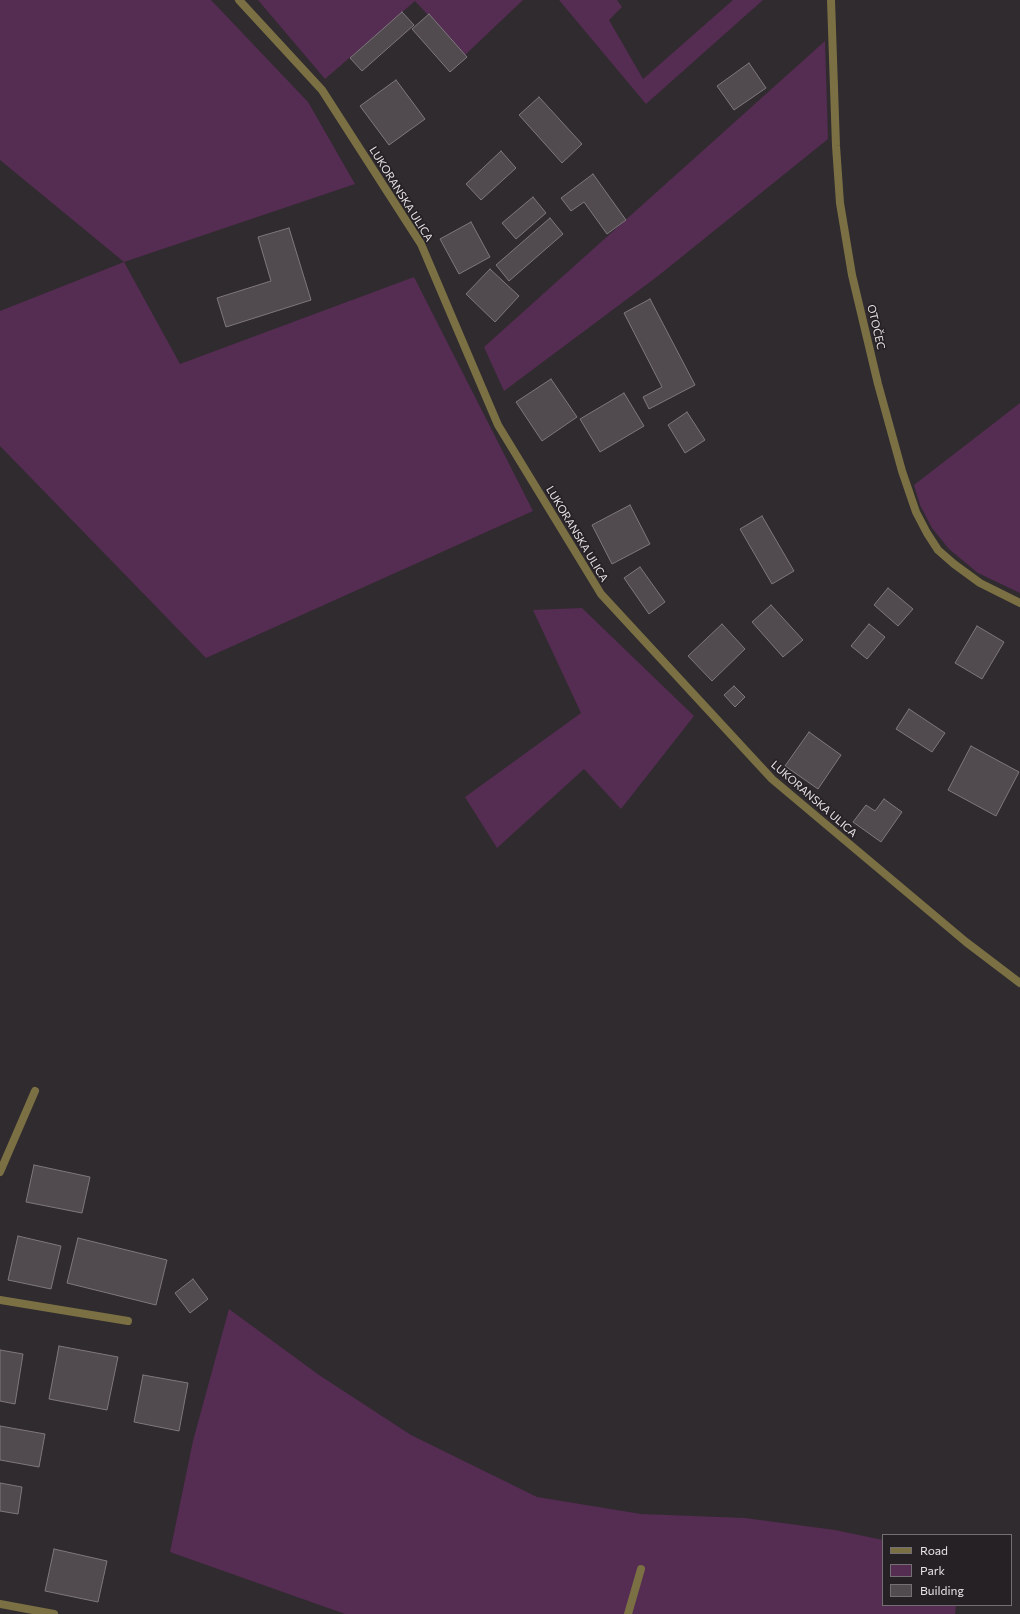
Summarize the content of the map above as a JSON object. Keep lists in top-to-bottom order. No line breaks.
{"streets":{"street":["LUKORANSKA ULICA","OTOČEC"]},"legend":["Road","Park","Building"]}
